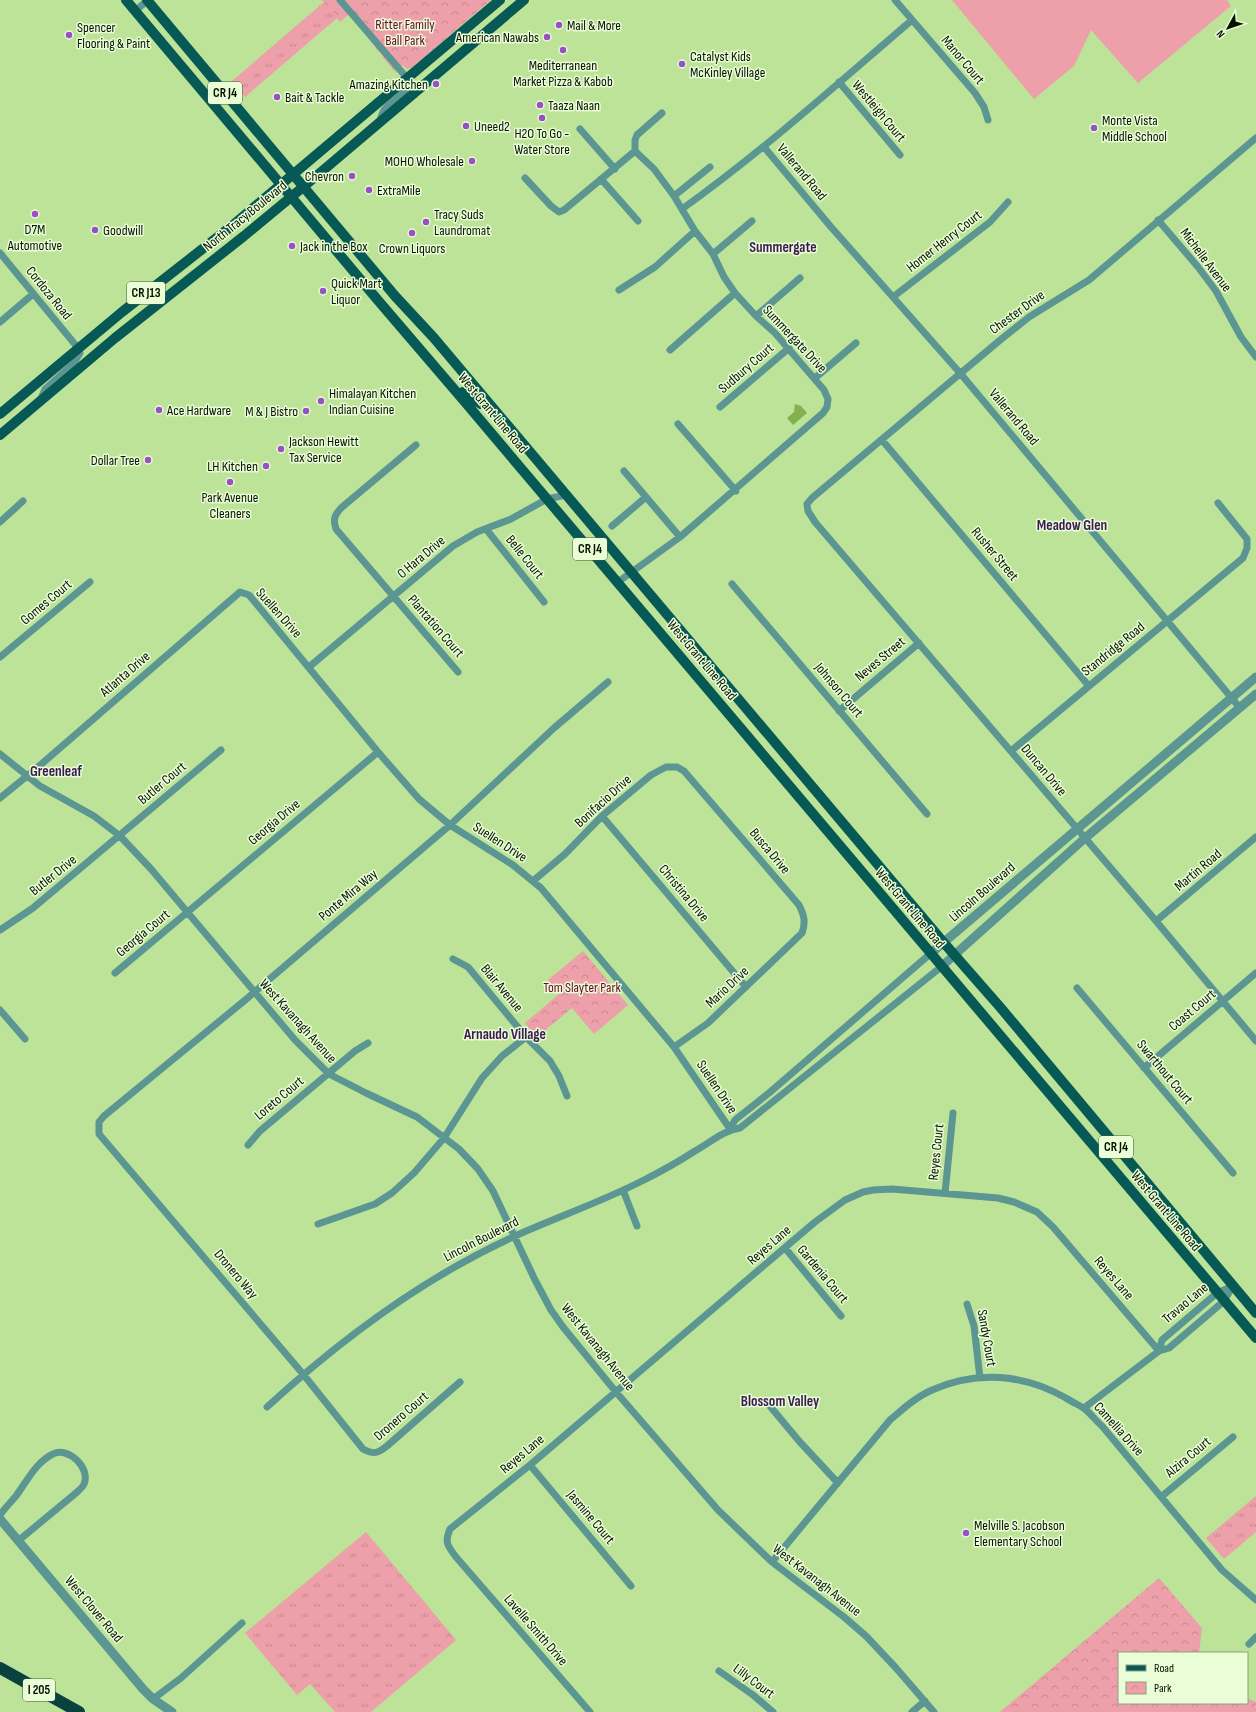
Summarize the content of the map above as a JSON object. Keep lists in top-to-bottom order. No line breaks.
{"streets":{"highway":["I 205"],"main road":["CR J4","North Tracy Boulevard","CR J13","West Grant Line Road"],"street":["Manor Court","Westleigh Court","Vallerand Road","Homer Henry Court","Michelle Avenue","Cordoza Road","Chester Drive","Summergate Drive","Sudbury Court","Rusher Street","O Hara Drive","Belle Court","Gomes Court","Suellen Drive","Plantation Court","Standridge Road","Neves Street","Atlanta Drive","Johnson Court","Duncan Drive","Butler Court","Bonifacio Drive","Georgia Drive","Busca Drive","Martin Road","Butler Drive","Lincoln Boulevard","Christina Drive","Ponte Mira Way","Georgia Court","Mario Drive","Blair Avenue","Coast Court","West Kavanagh Avenue","Swarthout Court","Loreto Court","Reyes Court","Reyes Lane","Dronero Way","Gardenia Court","Travao Lane","Sandy Court","Dronero Court","Camellia Drive","Alzira Court","Jasmine Court","West Clover Road","Lavelle Smith Drive","Lilly Court"]},"crossings":[["Manor Court","Vallerand Road"],["Westleigh Court","Vallerand Road"],["Vallerand Road","Homer Henry Court"],["Vallerand Road","Chester Drive"],["Vallerand Road","Summergate Drive"],["Vallerand Road","Standridge Road"],["Vallerand Road","Lincoln Boulevard"],["North Tracy Boulevard","Cordoza Road"],["North Tracy Boulevard","West Grant Line Road"],["Michelle Avenue","Chester Drive"],["Chester Drive","Rusher Street"],["Chester Drive","Duncan Drive"],["Summergate Drive","Sudbury Court"],["Summergate Drive","West Grant Line Road"],["West Grant Line Road","O Hara Drive"],["West Grant Line Road","Lincoln Boulevard"],["West Grant Line Road","Travao Lane"],["Rusher Street","Standridge Road"],["O Hara Drive","Belle Court"],["O Hara Drive","Suellen Drive"],["O Hara Drive","Plantation Court"],["Suellen Drive","Atlanta Drive"],["Suellen Drive","Bonifacio Drive"],["Suellen Drive","Georgia Drive"],["Suellen Drive","Lincoln Boulevard"],["Suellen Drive","Ponte Mira Way"],["Suellen Drive","Mario Drive"],["Standridge Road","Duncan Drive"],["Neves Street","Johnson Court"],["Neves Street","Duncan Drive"],["Atlanta Drive","West Kavanagh Avenue"],["Duncan Drive","Martin Road"],["Duncan Drive","Lincoln Boulevard"],["Duncan Drive","Coast Court"],["Butler Court","Butler Drive"],["Butler Court","West Kavanagh Avenue"],["Bonifacio Drive","Busca Drive"],["Bonifacio Drive","Christina Drive"],["Georgia Drive","Georgia Court"],["Georgia Drive","West Kavanagh Avenue"],["Busca Drive","Mario Drive"],["Butler Drive","West Kavanagh Avenue"],["Lincoln Boulevard","West Kavanagh Avenue"],["Lincoln Boulevard","Dronero Way"],["Christina Drive","Mario Drive"],["Ponte Mira Way","West Kavanagh Avenue"],["Ponte Mira Way","Dronero Way"],["Georgia Court","West Kavanagh Avenue"],["Coast Court","Swarthout Court"],["West Kavanagh Avenue","Loreto Court"],["West Kavanagh Avenue","Reyes Lane"],["West Kavanagh Avenue","Camellia Drive"],["Reyes Court","Reyes Lane"],["Reyes Lane","Gardenia Court"],["Reyes Lane","Travao Lane"],["Reyes Lane","Jasmine Court"],["Reyes Lane","Lavelle Smith Drive"],["Dronero Way","Dronero Court"],["Travao Lane","Camellia Drive"],["Sandy Court","Camellia Drive"],["Camellia Drive","Alzira Court"]],"districts":["Summergate","Meadow Glen","Greenleaf","Arnaudo Village","Blossom Valley"],"parks":["Ritter Family Ball Park","Tom Slayter Park"],"places":["Mail & More","Spencer Flooring & Paint","American Nawabs","Mediterranean Market Pizza & Kabob","Catalyst Kids McKinley Village","Amazing Kitchen","Bait & Tackle","Taaza Naan","H2O To Go - Water Store","Uneed2","Monte Vista Middle School","MOHO Wholesale","Chevron","ExtraMile","D7M Automotive","Tracy Suds Laundromat","Goodwill","Crown Liquors","Jack in the Box","Quick Mart Liquor","Himalayan Kitchen Indian Cuisine","Ace Hardware","M & J Bistro","Jackson Hewitt Tax Service","Dollar Tree","LH Kitchen","Park Avenue Cleaners","Melville S. Jacobson Elementary School"],"legend":["Road","Park"],"north":"bottom left"}
